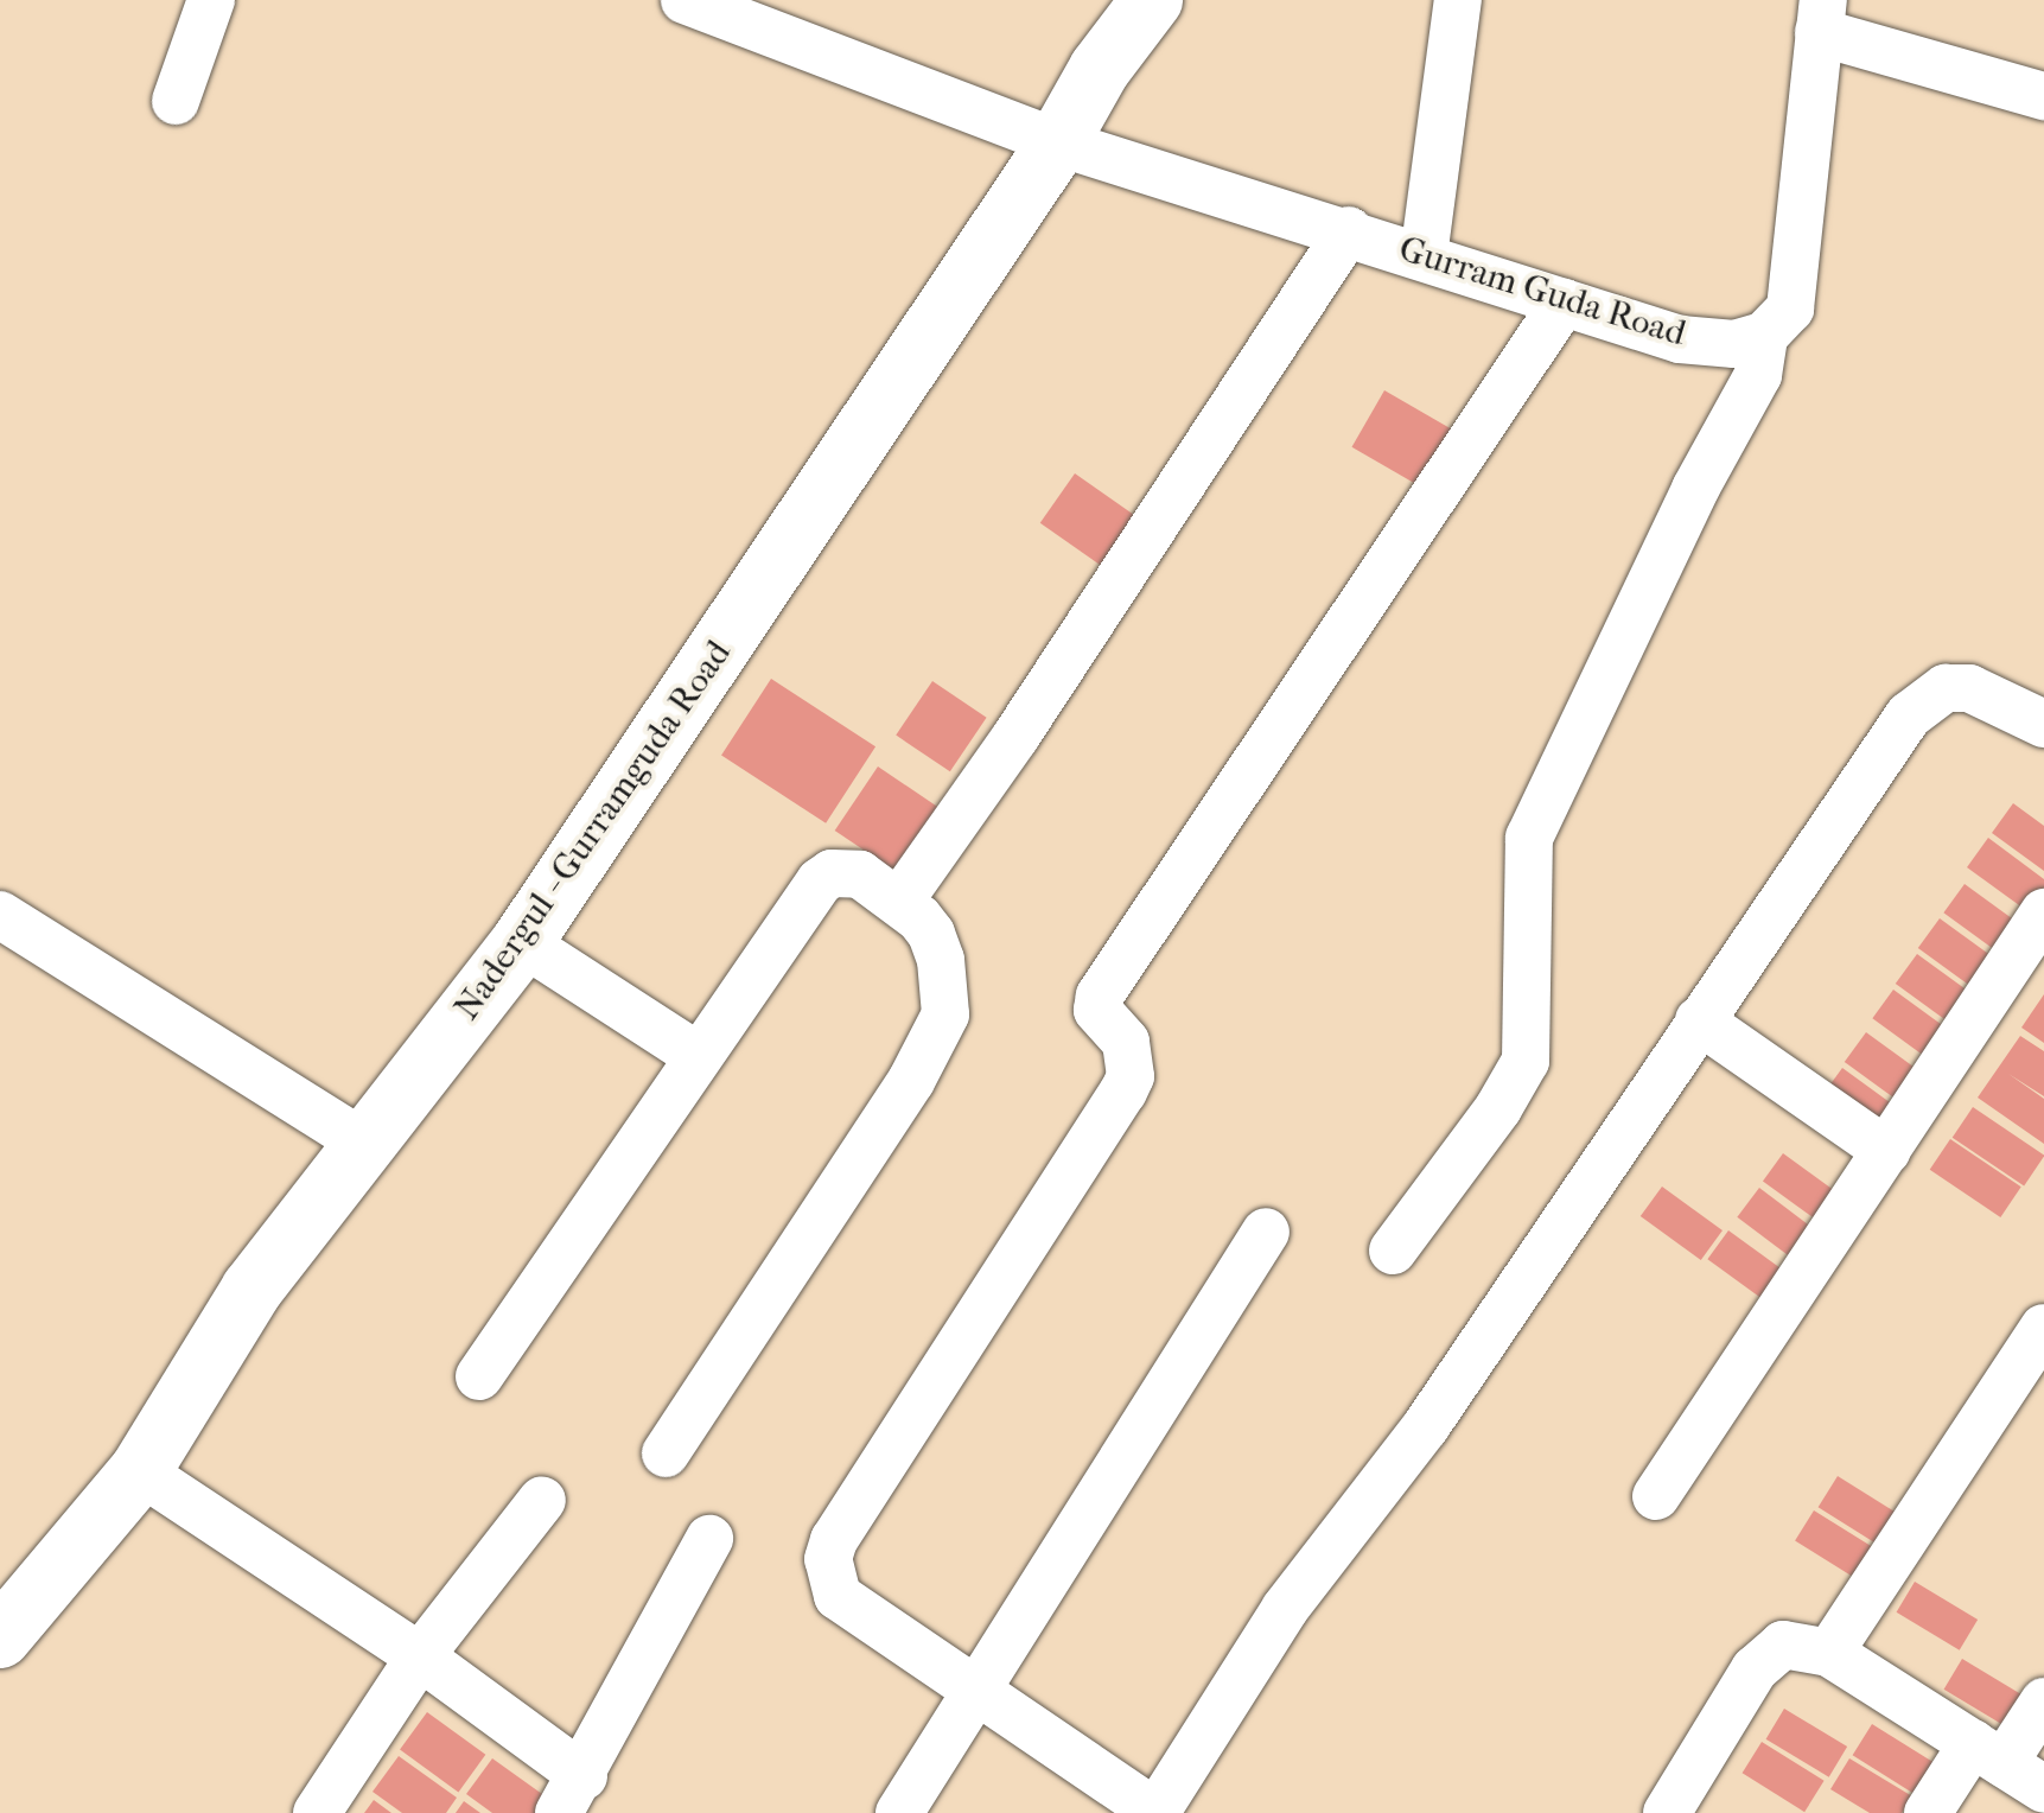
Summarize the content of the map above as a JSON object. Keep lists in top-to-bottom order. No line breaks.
{"streets":{"main road":["Nadergul - Gurramguda Road"],"street":["Gurram Guda Road"]},"crossings":[["Gurram Guda Road","Nadergul - Gurramguda Road"]]}
